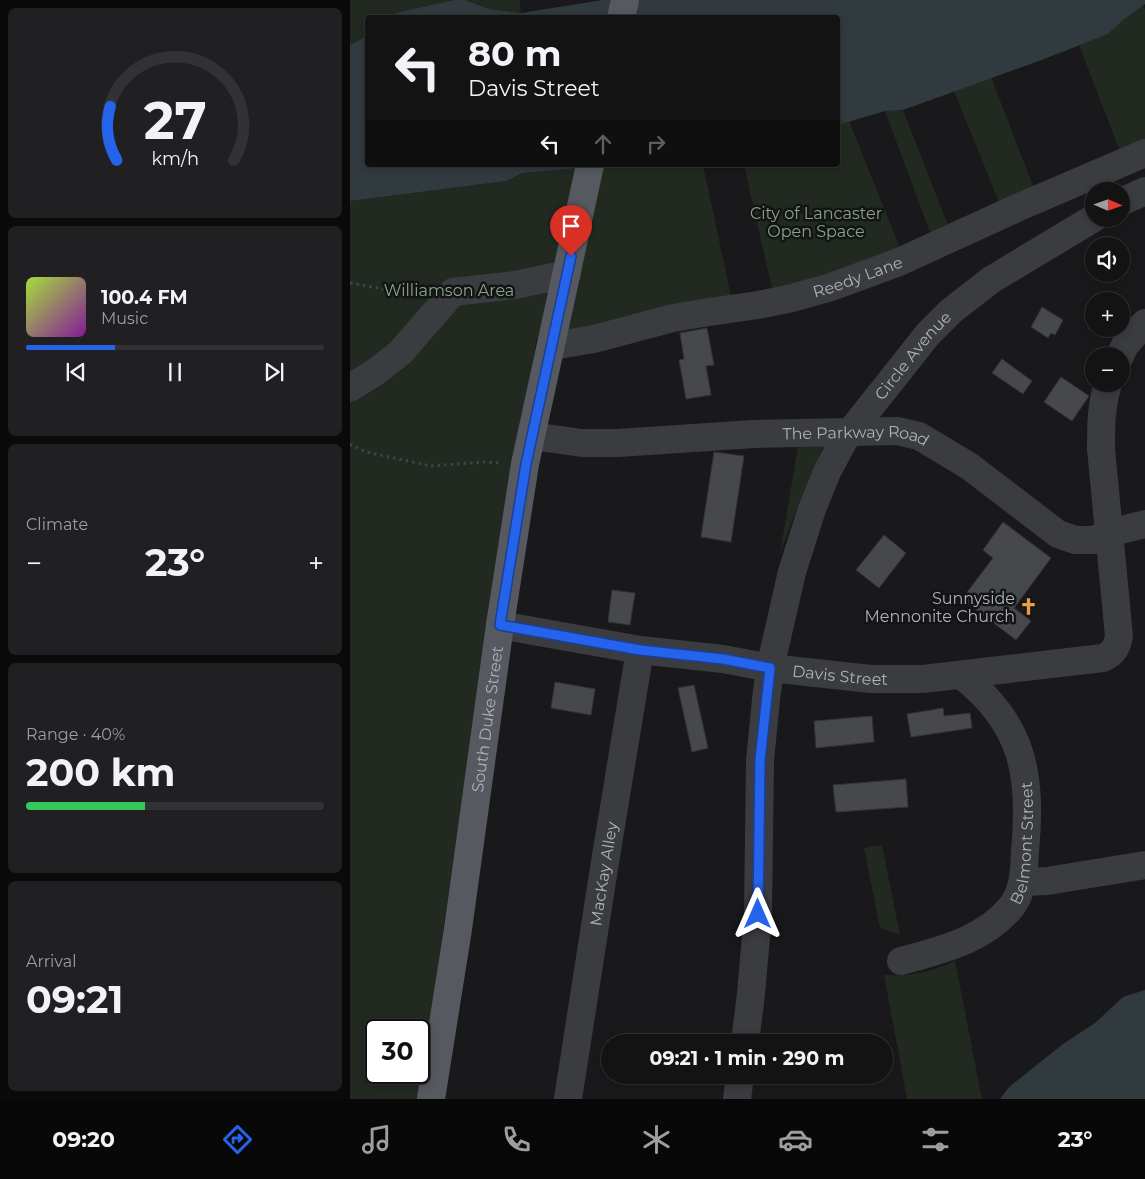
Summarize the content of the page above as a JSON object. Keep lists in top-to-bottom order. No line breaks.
{"streets":{"main road":["South Duke Street"],"street":["Reedy Lane","Circle Avenue","The Parkway Road","Davis Street","Belmont Street","MacKay Alley"]},"crossings":[["Reedy Lane","South Duke Street"],["Circle Avenue","The Parkway Road"],["Circle Avenue","Davis Street"],["The Parkway Road","Davis Street"],["The Parkway Road","South Duke Street"],["Davis Street","South Duke Street"],["Davis Street","Belmont Street"],["Davis Street","MacKay Alley"]],"parks":["City of Lancaster Open Space","Williamson Area"],"places":{"church":["Sunnyside Mennonite Church"]},"north":"right","page":{"turn":["80 m","Davis Street"],"map_buttons":["+","−"],"song":["100.4 FM","Music"],"tile":["Climate",["Range · 40%","200 km"],["Arrival","09:21"]],"heat":["−","23°","+"],"limit":"30","trip":"09:21 · 1 min · 290 m","tabs":["09:20","23°"],"gauge":["27","km/h"]}}
